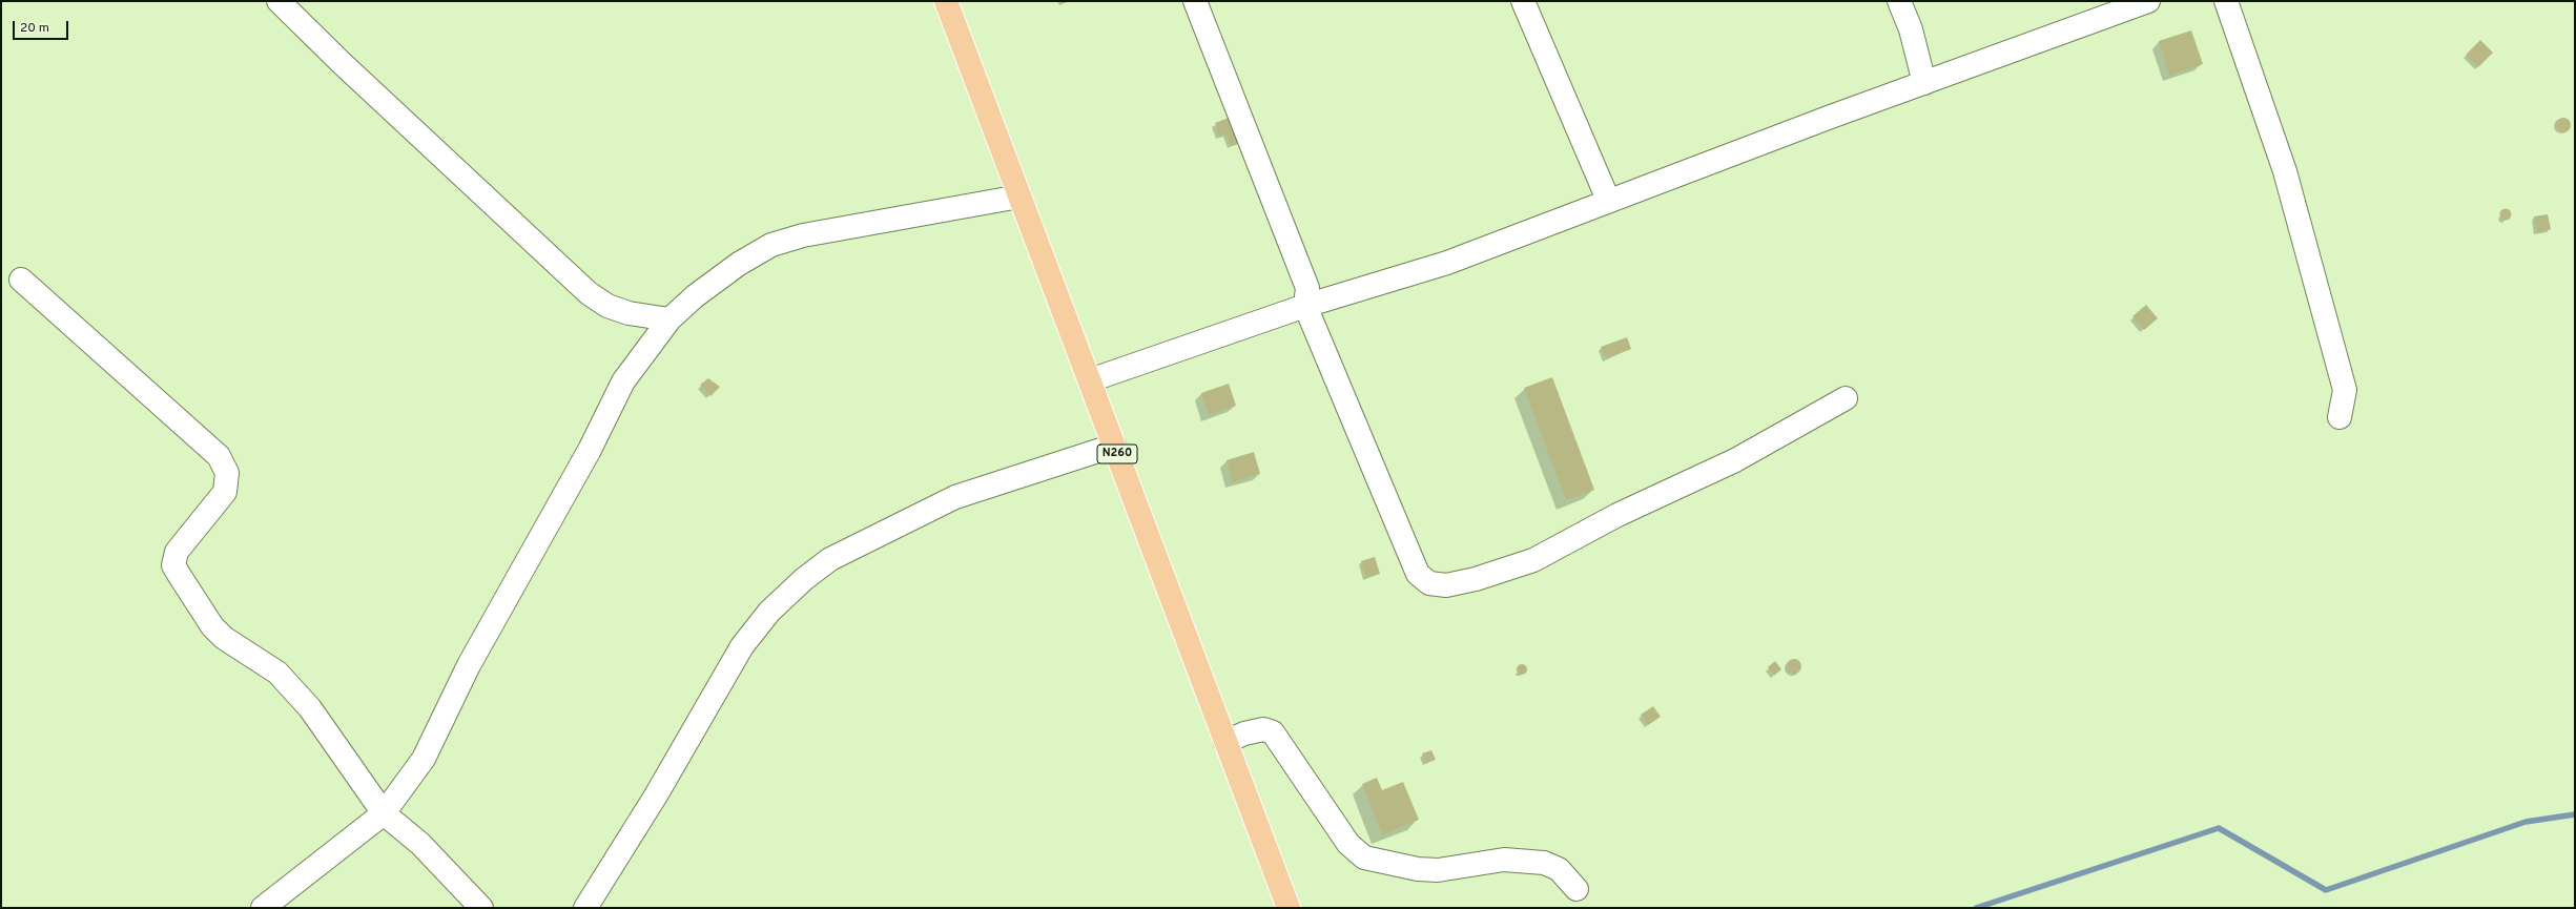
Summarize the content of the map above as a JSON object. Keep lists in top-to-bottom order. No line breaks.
{"streets":{"main road":["N260"]},"scale_bar":"20 m"}
